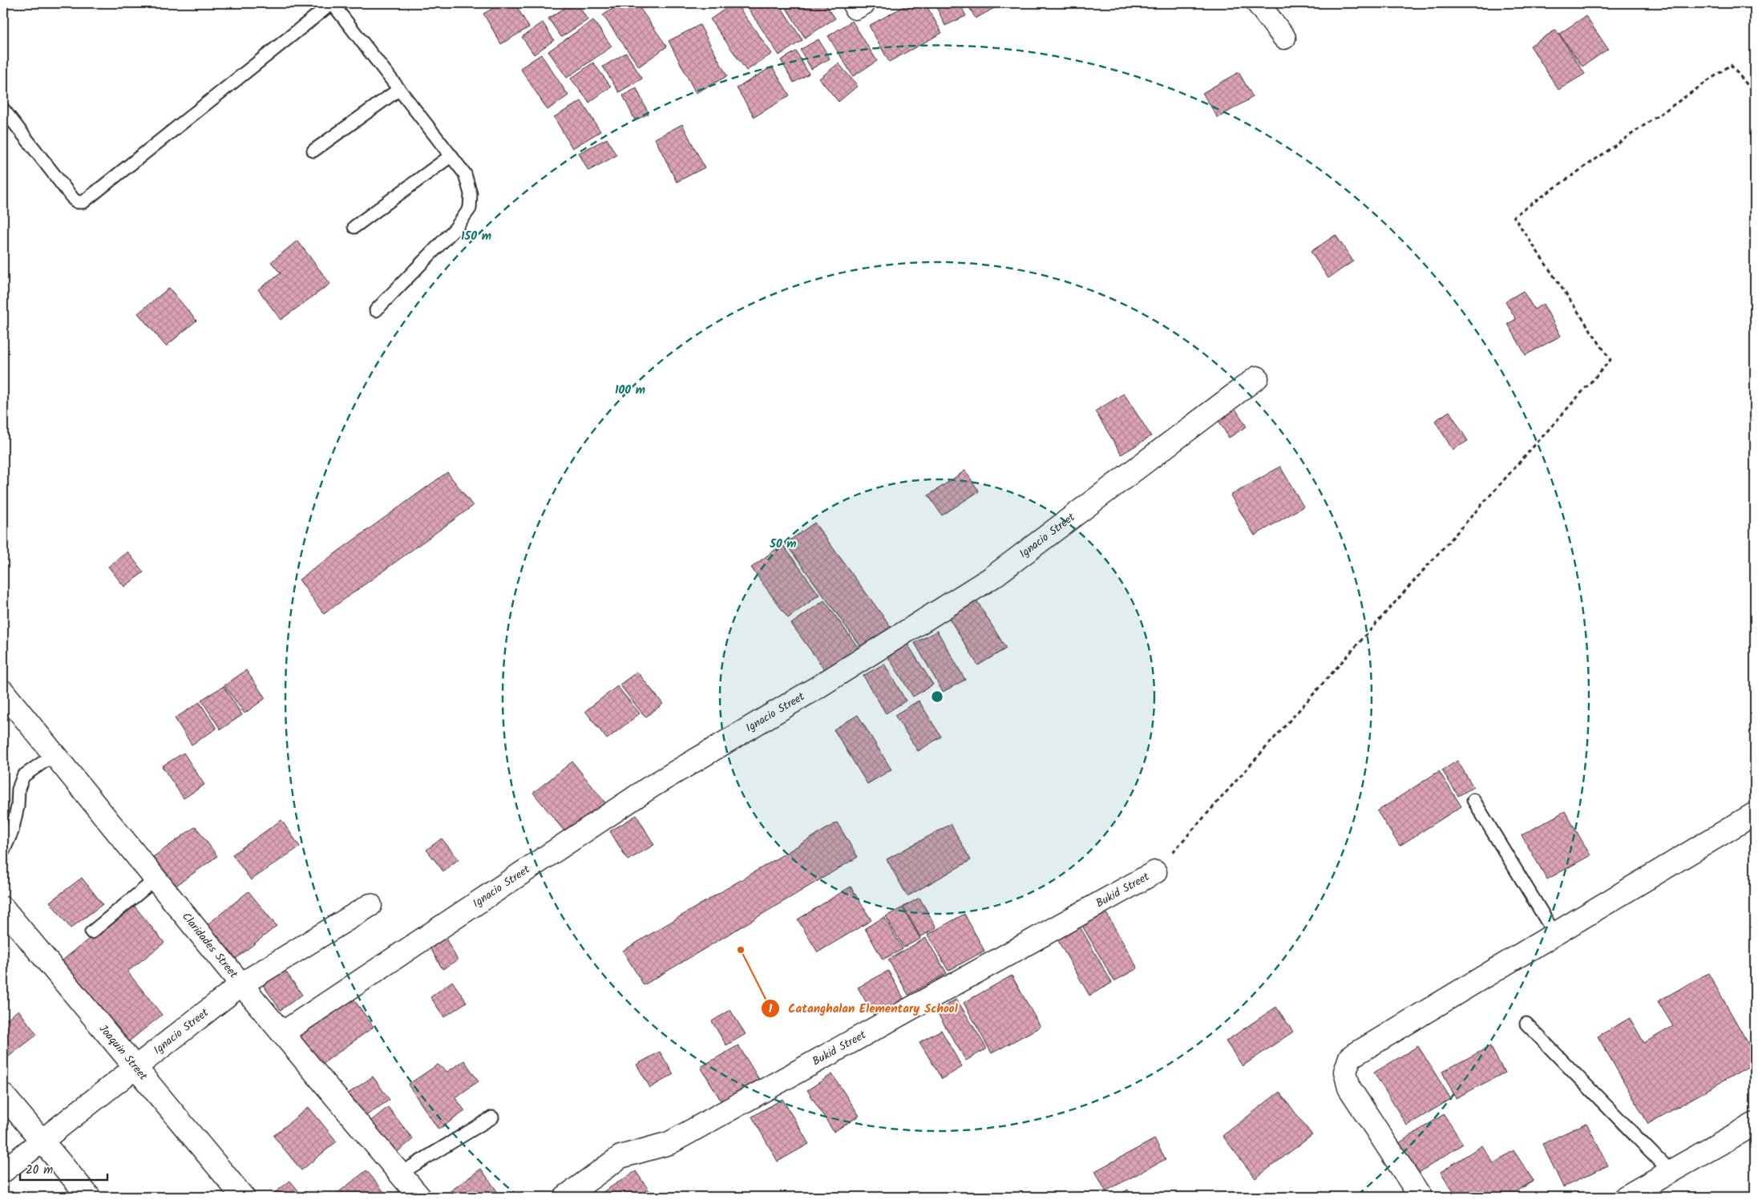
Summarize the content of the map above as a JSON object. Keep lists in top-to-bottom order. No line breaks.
{"streets":{"street":["Ignacio Street","Bukid Street","Claridades Street","Joaquin Street"]},"crossings":[["Ignacio Street","Claridades Street"],["Ignacio Street","Joaquin Street"]],"places":["Catanghalan Elementary School"],"scale_bar":"20 m","rings":["150 m","100 m","50 m"]}
